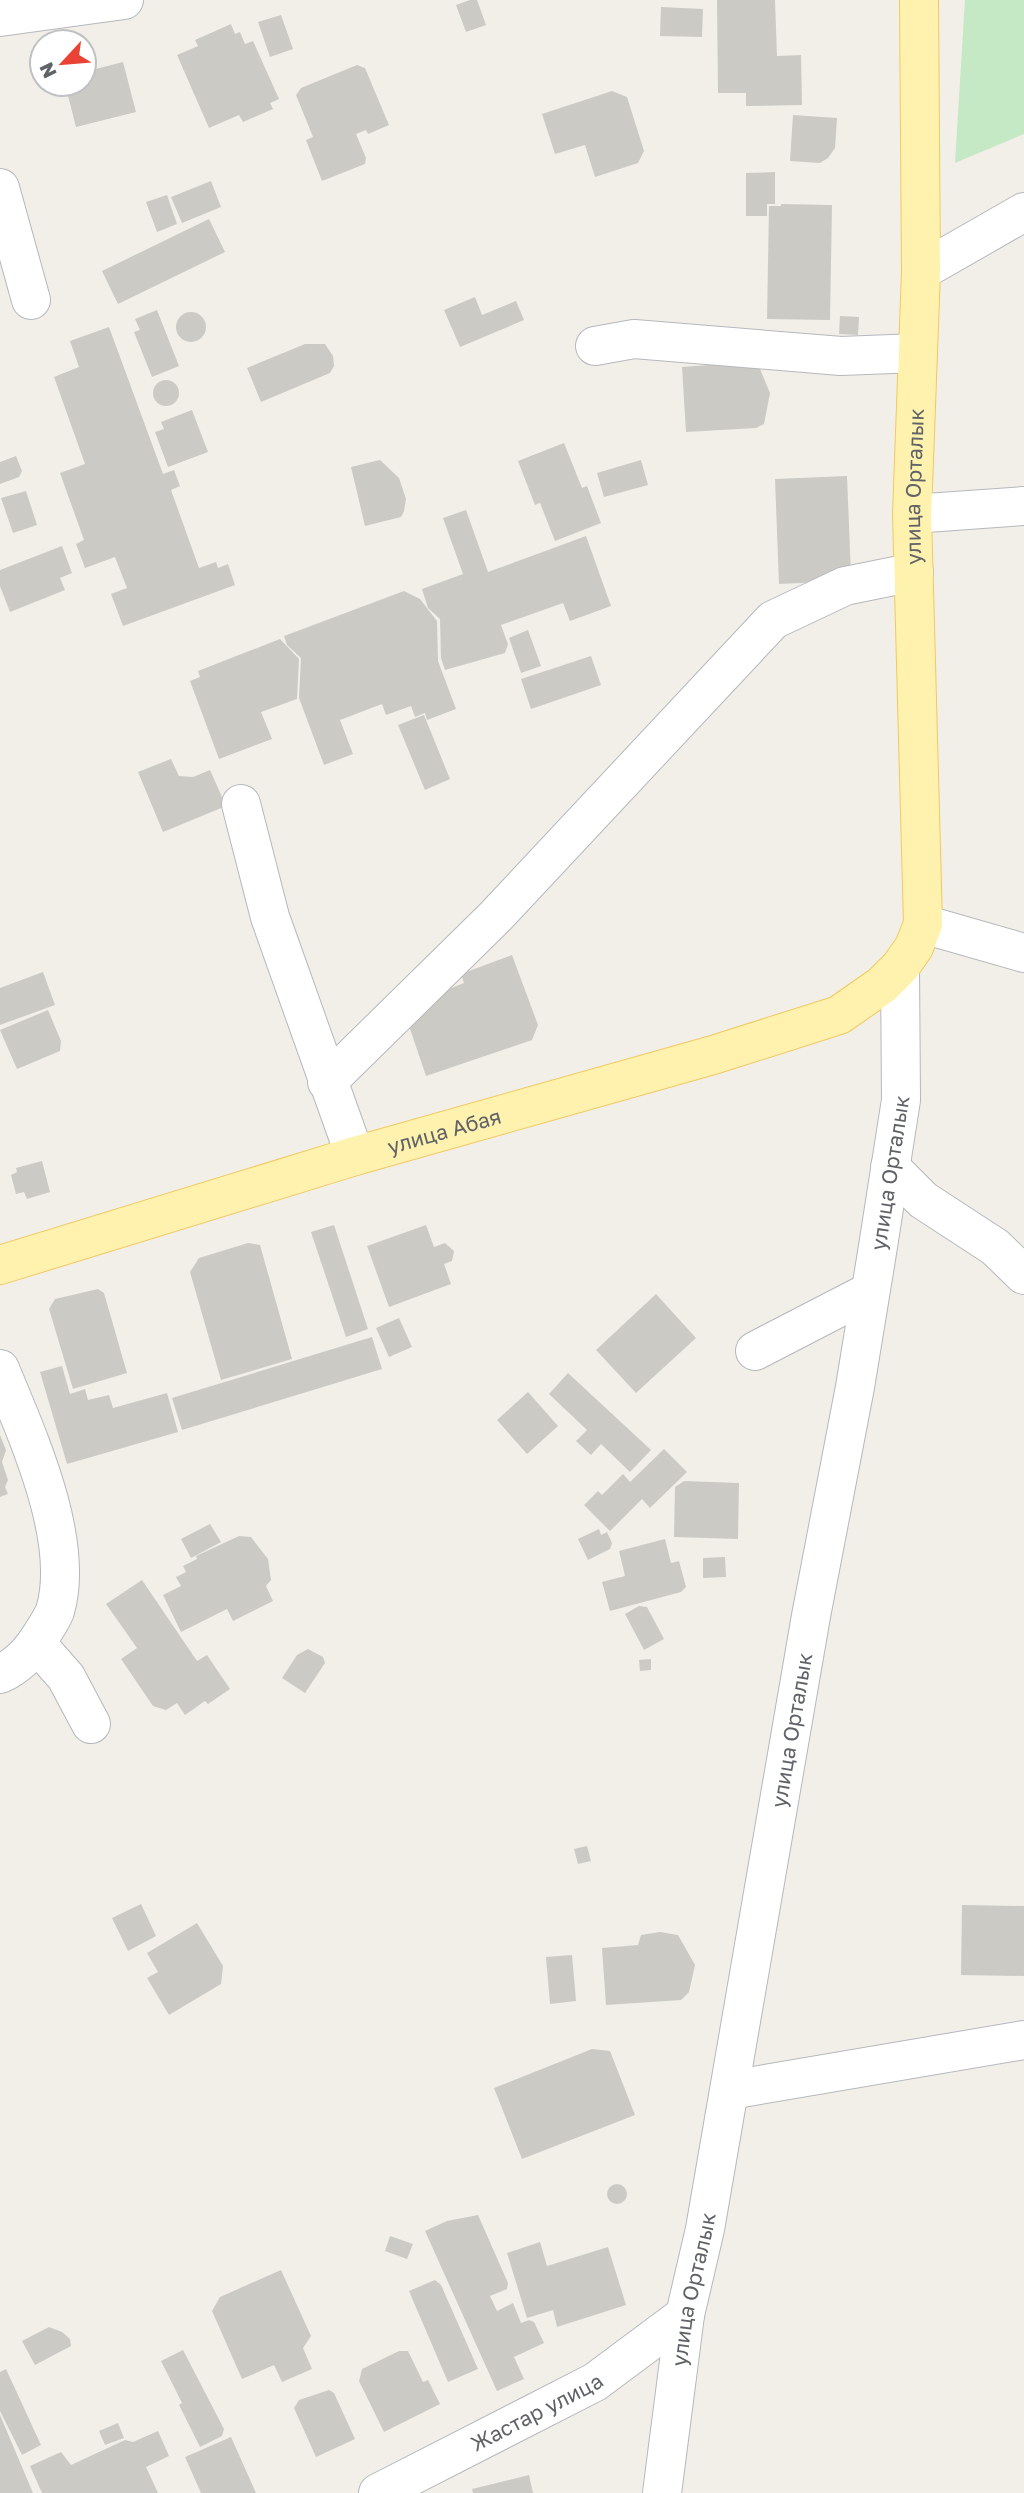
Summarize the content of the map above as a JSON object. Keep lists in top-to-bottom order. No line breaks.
{"streets":{"main road":["улица Орталык","улица Абая"],"street":["Жастар улица"]},"crossings":[["улица Орталык","улица Абая"],["улица Орталык","Жастар улица"]],"north":"bottom left"}
